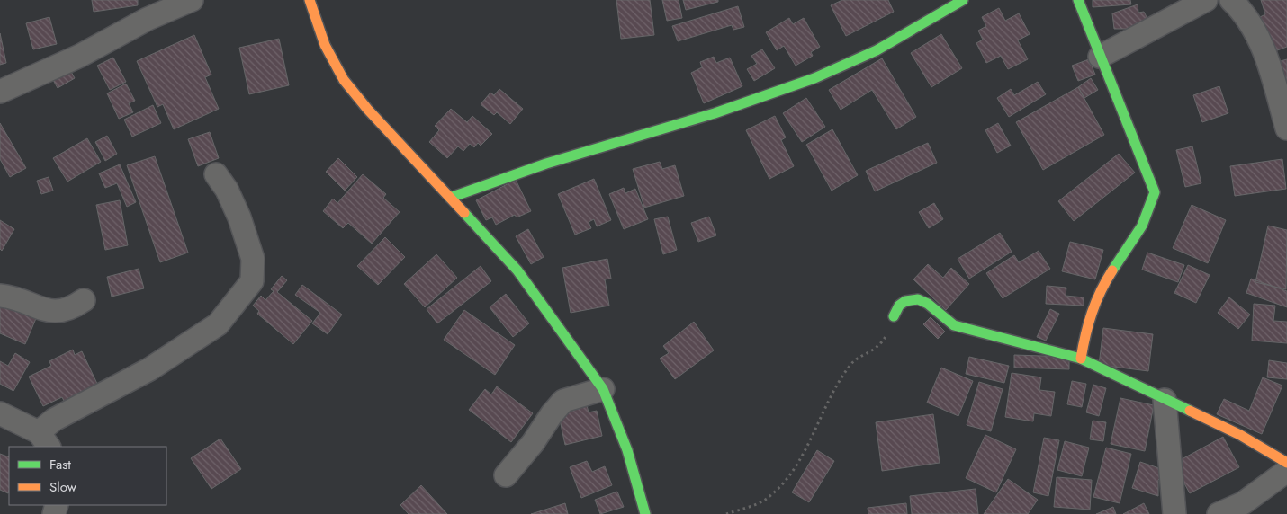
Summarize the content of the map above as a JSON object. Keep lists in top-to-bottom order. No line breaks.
{"legend":["Fast","Slow"]}
